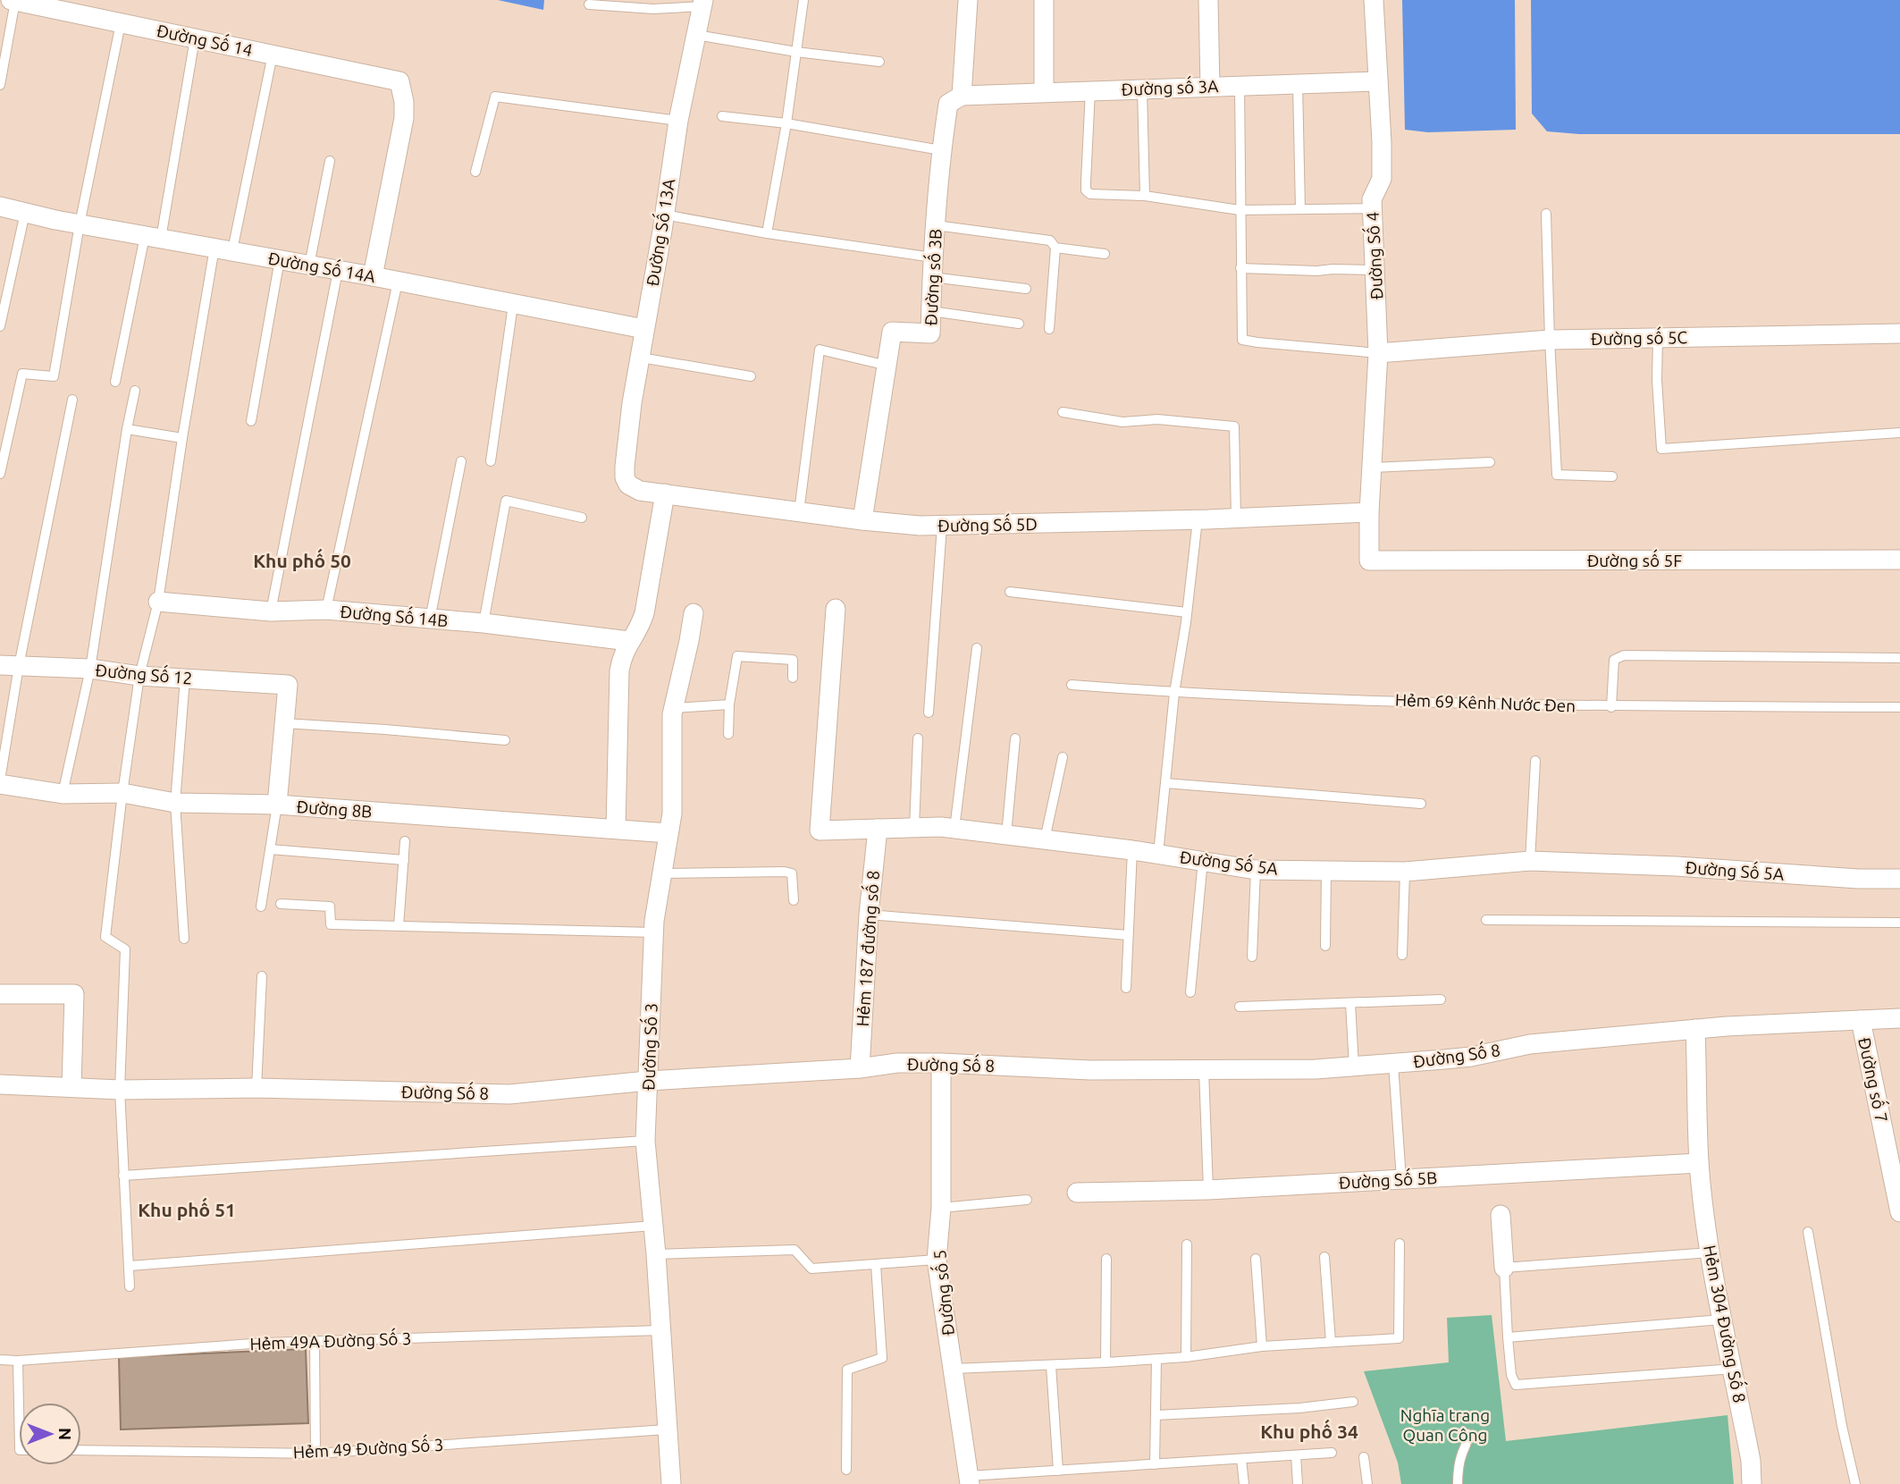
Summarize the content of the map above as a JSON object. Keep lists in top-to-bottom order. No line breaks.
{"streets":{"street":["Đường Số 14","Đường số 3A","Đường Số 13A","Đường Số 4","Đường Số 14A","Đường số 3B","Đường số 5C","Đường Số 5D","Đường số 5F","Đường Số 14B","Đường Số 12","Đường 8B","Đường Số 5A","Hẻm 187 đường số 8","Đường Số 3","Đường Số 8","Đường số 7","Đường Số 5B","Đường số 5","Hẻm 304 Đường Số 8"],"lane":["Hẻm 69 Kênh Nước Đen","Hẻm 49A Đường Số 3","Hẻm 49 Đường Số 3"]},"crossings":[["Đường Số 14","Đường Số 14A"],["Đường số 3A","Đường Số 4"],["Đường số 3A","Đường số 3B"],["Đường Số 13A","Đường Số 14A"],["Đường Số 13A","Đường Số 5D"],["Đường Số 4","Đường số 5C"],["Đường Số 4","Đường Số 5D"],["Đường Số 4","Đường số 5F"],["Đường số 3B","Đường Số 5D"],["Đường Số 5D","Đường số 5F"],["Đường 8B","Đường Số 3"],["Đường Số 5A","Hẻm 187 đường số 8"],["Hẻm 187 đường số 8","Đường Số 8"],["Đường Số 3","Đường Số 8"],["Đường Số 3","Hẻm 49A Đường Số 3"],["Đường Số 3","Hẻm 49 Đường Số 3"],["Đường Số 8","Đường số 7"],["Đường Số 8","Đường số 5"],["Đường Số 5B","Hẻm 304 Đường Số 8"]],"districts":["Khu phố 50","Khu phố 51","Khu phố 34"],"parks":["Nghĩa trang Quan Công"],"north":"right"}
